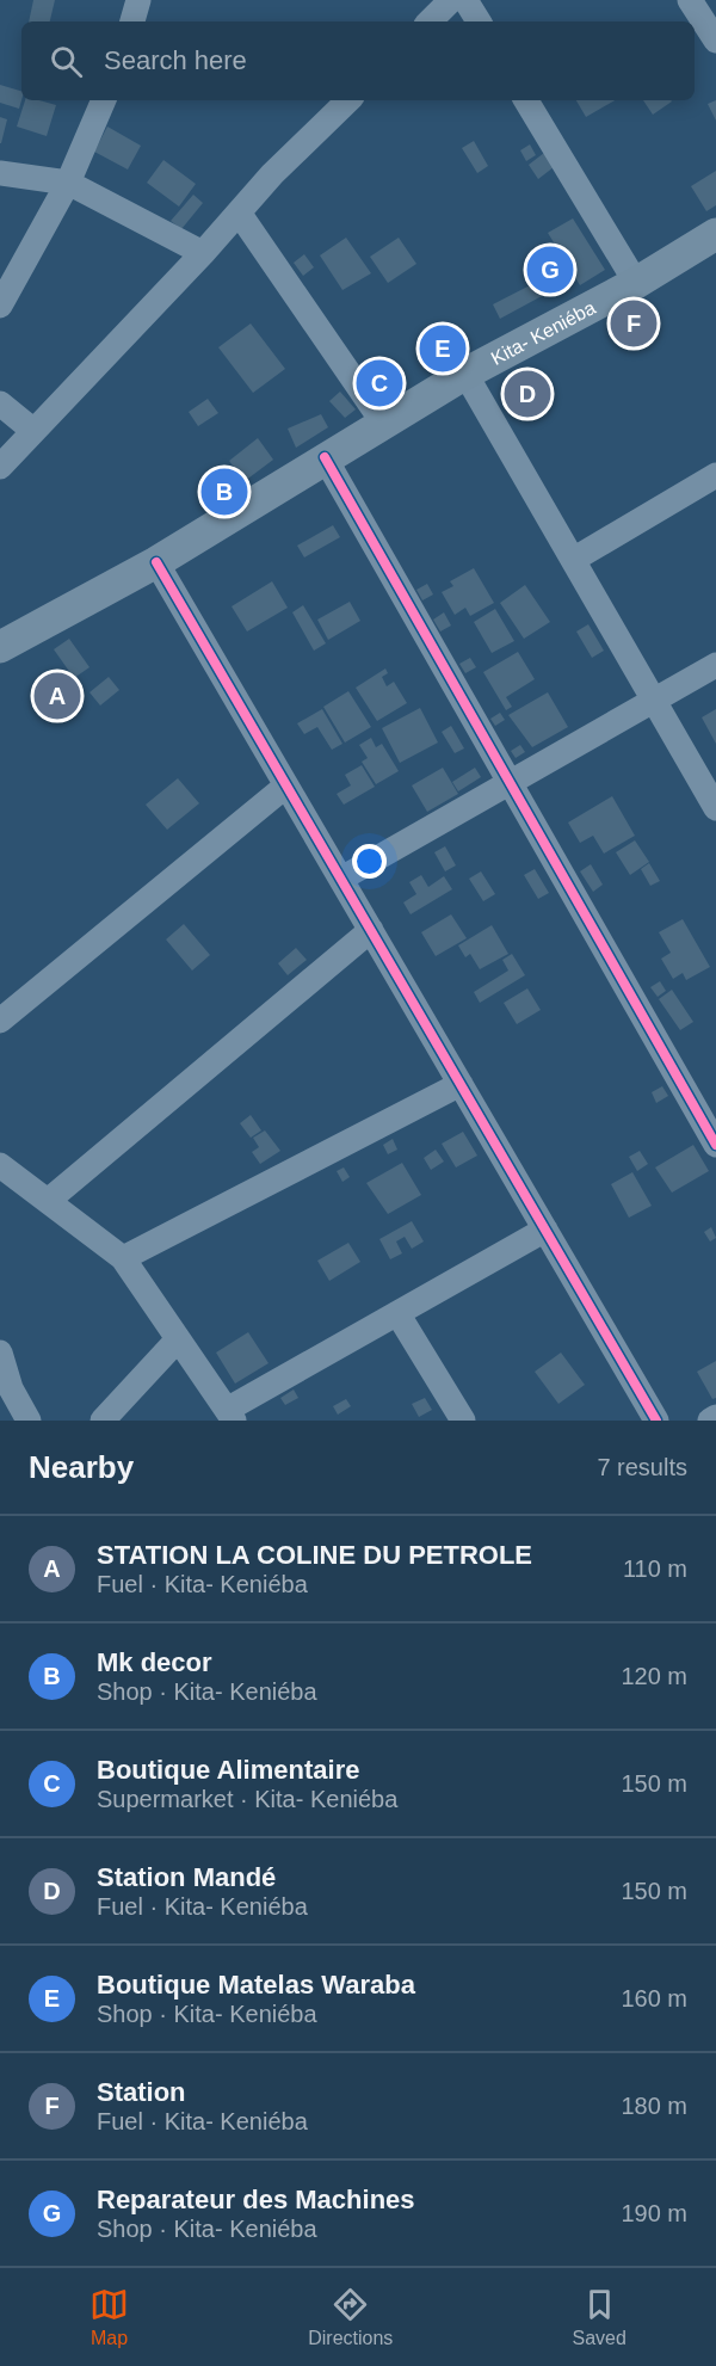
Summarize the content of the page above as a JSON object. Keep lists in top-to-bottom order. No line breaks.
{"streets":{"main road":["Kita- Keniéba"]},"page":{"search":"Search here","pins":["G","F","E","C","D","B","A"],"heading":["Nearby","7 results"],"list":[{"mark":"A","name":"STATION LA COLINE DU PETROLE","note":"Fuel · Kita- Keniéba","value":"110 m"},{"mark":"B","name":"Mk decor","note":"Shop · Kita- Keniéba","value":"120 m"},{"mark":"C","name":"Boutique Alimentaire","note":"Supermarket · Kita- Keniéba","value":"150 m"},{"mark":"D","name":"Station Mandé","note":"Fuel · Kita- Keniéba","value":"150 m"},{"mark":"E","name":"Boutique Matelas Waraba","note":"Shop · Kita- Keniéba","value":"160 m"},{"mark":"F","name":"Station","note":"Fuel · Kita- Keniéba","value":"180 m"},{"mark":"G","name":"Reparateur des Machines","note":"Shop · Kita- Keniéba","value":"190 m"}],"nav":["Map","Directions","Saved"]}}
